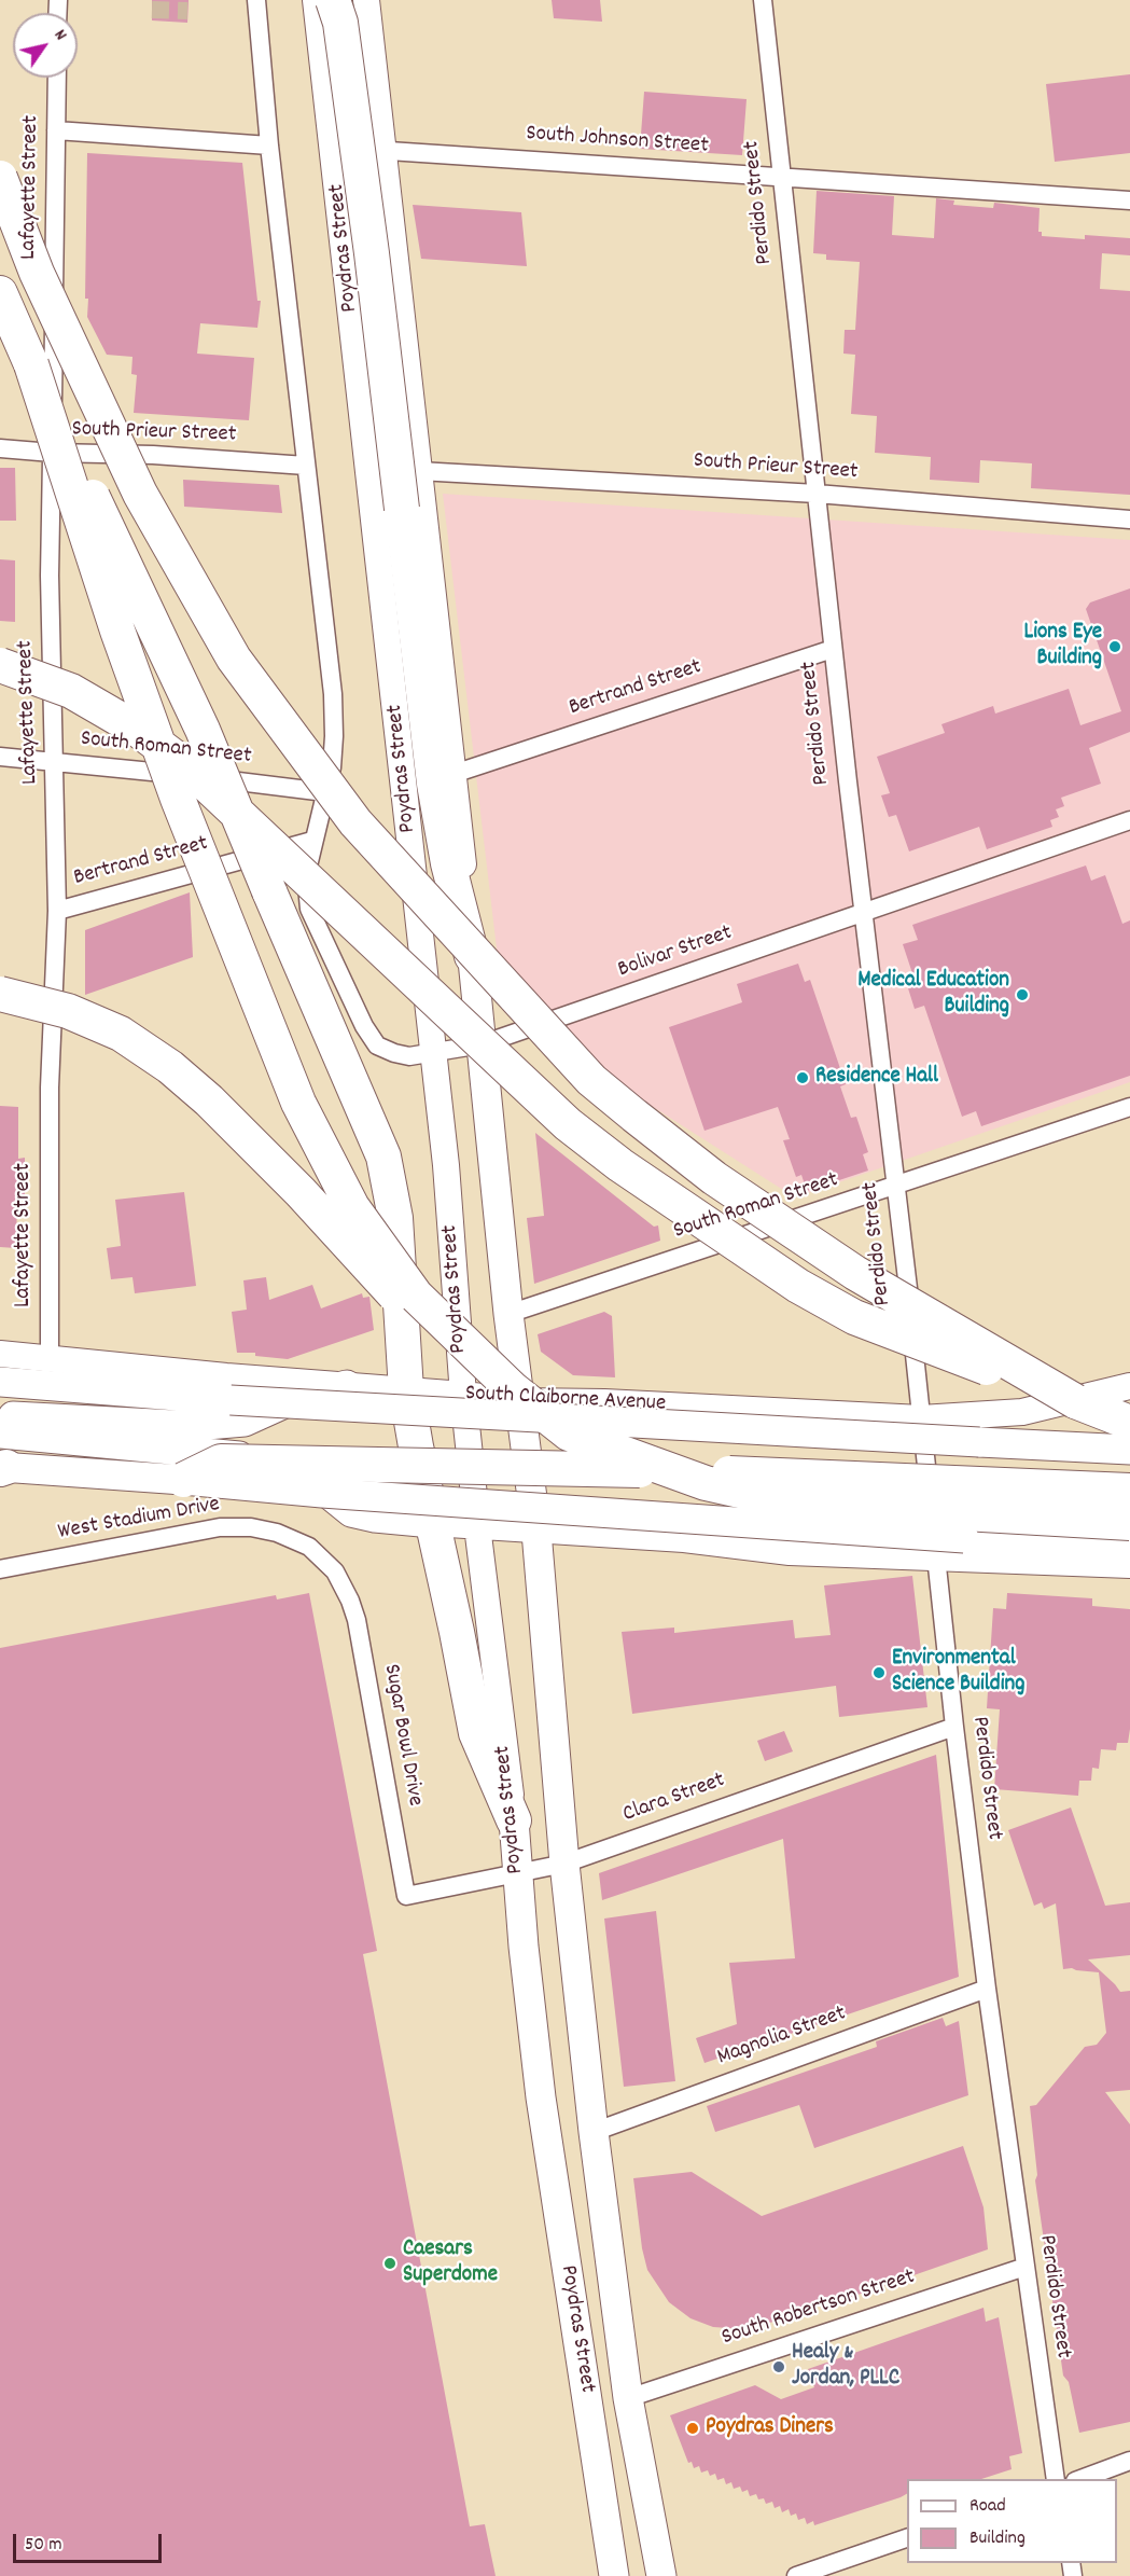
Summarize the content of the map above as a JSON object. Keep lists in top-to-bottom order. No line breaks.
{"streets":{"main road":["Poydras Street","South Claiborne Avenue"],"street":["South Johnson Street","Lafayette Street","Perdido Street","South Prieur Street","Bertrand Street","South Roman Street","Bolivar Street","West Stadium Drive","Sugar Bowl Drive","Clara Street","Magnolia Street","South Robertson Street"]},"crossings":[["South Johnson Street","Perdido Street"],["South Johnson Street","Poydras Street"],["Lafayette Street","South Prieur Street"],["Lafayette Street","Bertrand Street"],["Lafayette Street","South Roman Street"],["Lafayette Street","South Claiborne Avenue"],["Perdido Street","South Prieur Street"],["Perdido Street","Bertrand Street"],["Perdido Street","South Roman Street"],["Perdido Street","Bolivar Street"],["Perdido Street","South Claiborne Avenue"],["Perdido Street","Clara Street"],["Perdido Street","Magnolia Street"],["Perdido Street","South Robertson Street"],["Poydras Street","South Prieur Street"],["Poydras Street","Bertrand Street"],["Poydras Street","South Roman Street"],["Poydras Street","Bolivar Street"],["Poydras Street","South Claiborne Avenue"],["Poydras Street","Clara Street"],["Poydras Street","Magnolia Street"],["Poydras Street","South Robertson Street"],["Bertrand Street","Bolivar Street"],["West Stadium Drive","Sugar Bowl Drive"],["Sugar Bowl Drive","Clara Street"]],"places":["Lions Eye Building","Medical Education Building","Residence Hall","Environmental Science Building","Caesars Superdome","Healy & Jordan, PLLC","Poydras Diners"],"legend":["Road","Building"],"scale_bar":"50 m","north":"top right"}
